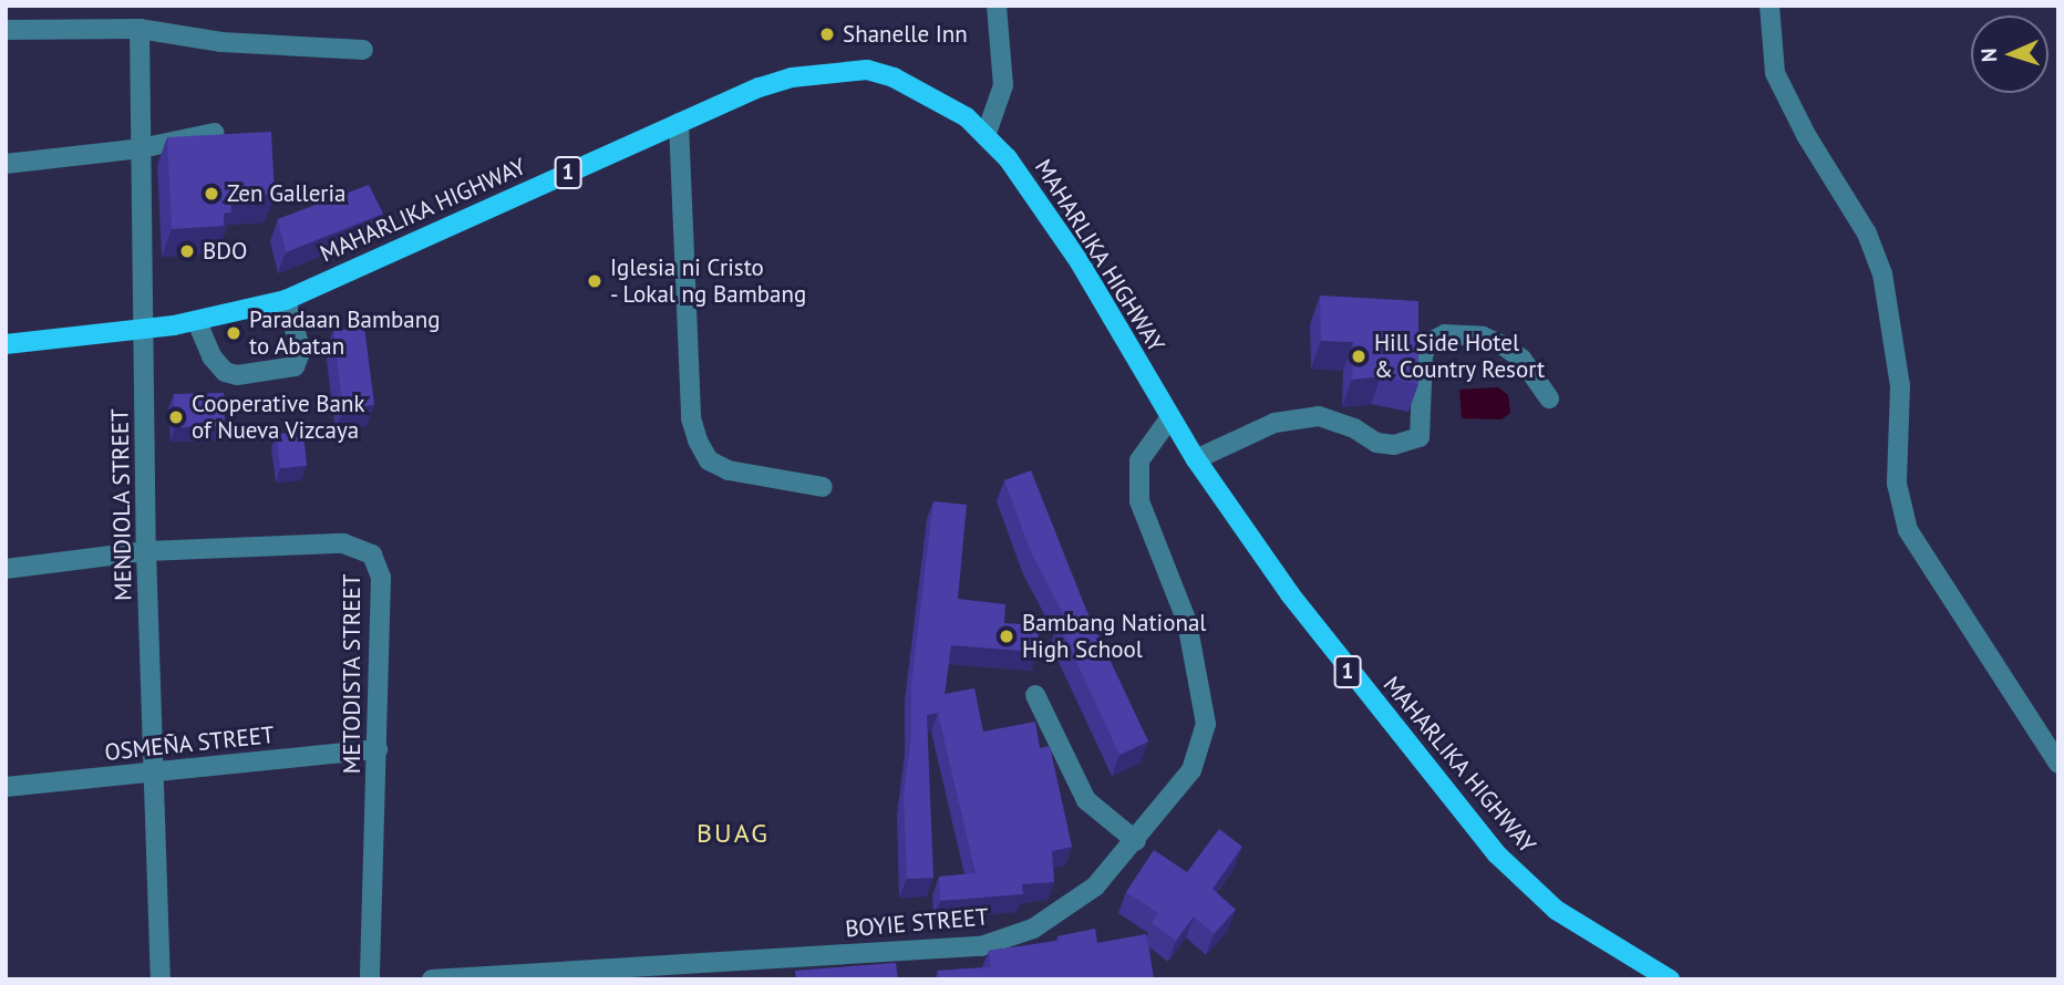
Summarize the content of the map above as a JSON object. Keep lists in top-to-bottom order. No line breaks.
{"streets":{"main road":["1","MAHARLIKA HIGHWAY"],"street":["MENDIOLA STREET","METODISTA STREET","OSMEÑA STREET","BOYIE STREET"]},"crossings":[["MAHARLIKA HIGHWAY","MENDIOLA STREET"],["MAHARLIKA HIGHWAY","BOYIE STREET"],["MENDIOLA STREET","METODISTA STREET"],["MENDIOLA STREET","OSMEÑA STREET"],["METODISTA STREET","OSMEÑA STREET"]],"districts":["BUAG"],"places":["Shanelle Inn","Zen Galleria","BDO","Iglesia ni Cristo - Lokal ng Bambang","Paradaan Bambang to Abatan","Hill Side Hotel & Country Resort","Cooperative Bank of Nueva Vizcaya","Bambang National High School"],"north":"left"}
